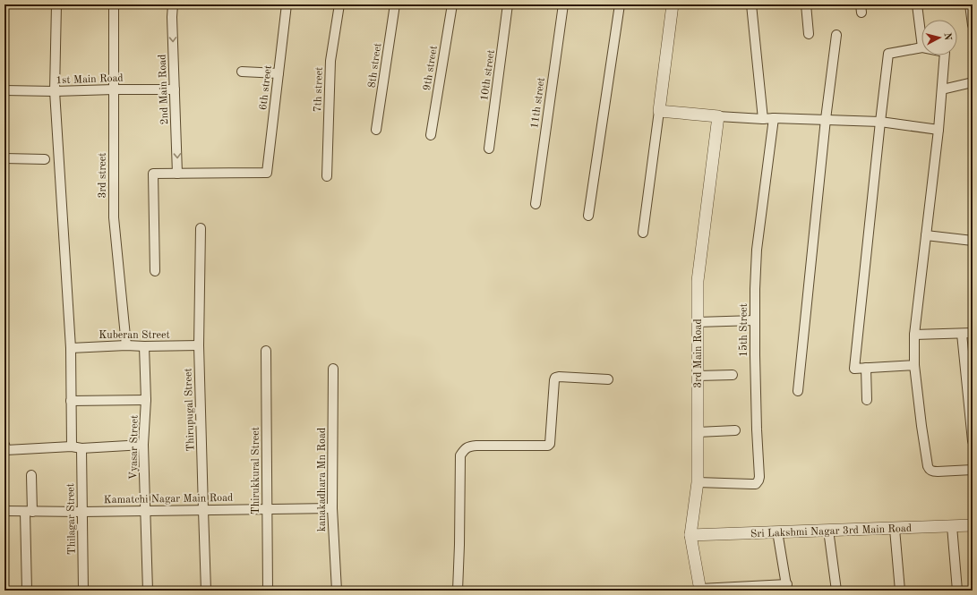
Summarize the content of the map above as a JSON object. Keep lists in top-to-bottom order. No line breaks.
{"streets":{"street":["8th street","9th street","10th street","1st Main Road","6th street","2nd Main Road","7th street","11th street","3rd street","15th Street","Kuberan Street","3rd Main Road","Thirupugal Street","Vyasar Street","Thirukkural Street","kanakadhara Mn Road","Kamatchi Nagar Main Road","Thilagar Street","Sri Lakshmi Nagar 3rd Main Road"]},"crossings":[["1st Main Road","2nd Main Road"],["1st Main Road","3rd street"],["6th street","2nd Main Road"],["3rd street","Kuberan Street"],["15th Street","3rd Main Road"],["Kuberan Street","Thirupugal Street"],["Kuberan Street","Vyasar Street"],["3rd Main Road","Sri Lakshmi Nagar 3rd Main Road"],["Thirupugal Street","Kamatchi Nagar Main Road"],["Vyasar Street","Kamatchi Nagar Main Road"],["Thirukkural Street","Kamatchi Nagar Main Road"],["kanakadhara Mn Road","Kamatchi Nagar Main Road"],["Kamatchi Nagar Main Road","Thilagar Street"]],"one_way":["2nd Main Road"],"north":"right"}
